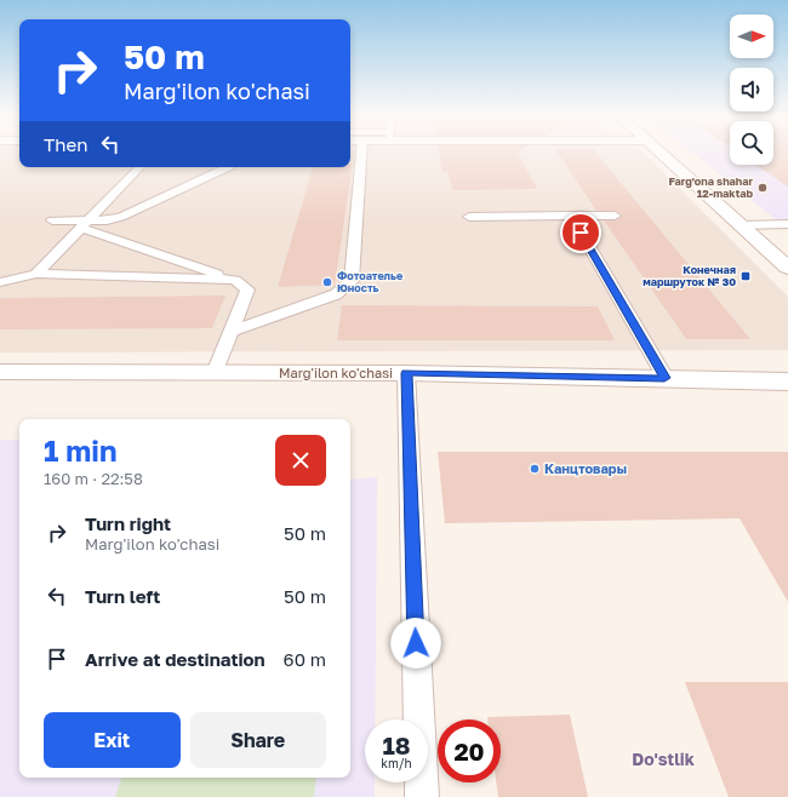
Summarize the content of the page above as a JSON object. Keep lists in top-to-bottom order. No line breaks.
{"streets":{"street":["Marg'ilon ko'chasi"]},"districts":["Do'stlik"],"places":{"other":["Farg'ona shahar 12-maktab","Фотоателье Юность","Канцтовары"],"transit":["Конечная маршруток № 30"]},"north":"right","page":{"turn":["50 m","Marg'ilon ko'chasi"],"then":"Then","heading":["1 min","160 m · 22:58"],"list":[{"name":"Turn right","note":"Marg'ilon ko'chasi","value":"50 m"},{"name":"Turn left","value":"50 m"},{"name":"Arrive at destination","value":"60 m"}],"buttons":["Exit","Share"],"speed":"18 km/h","limit":"20"}}
